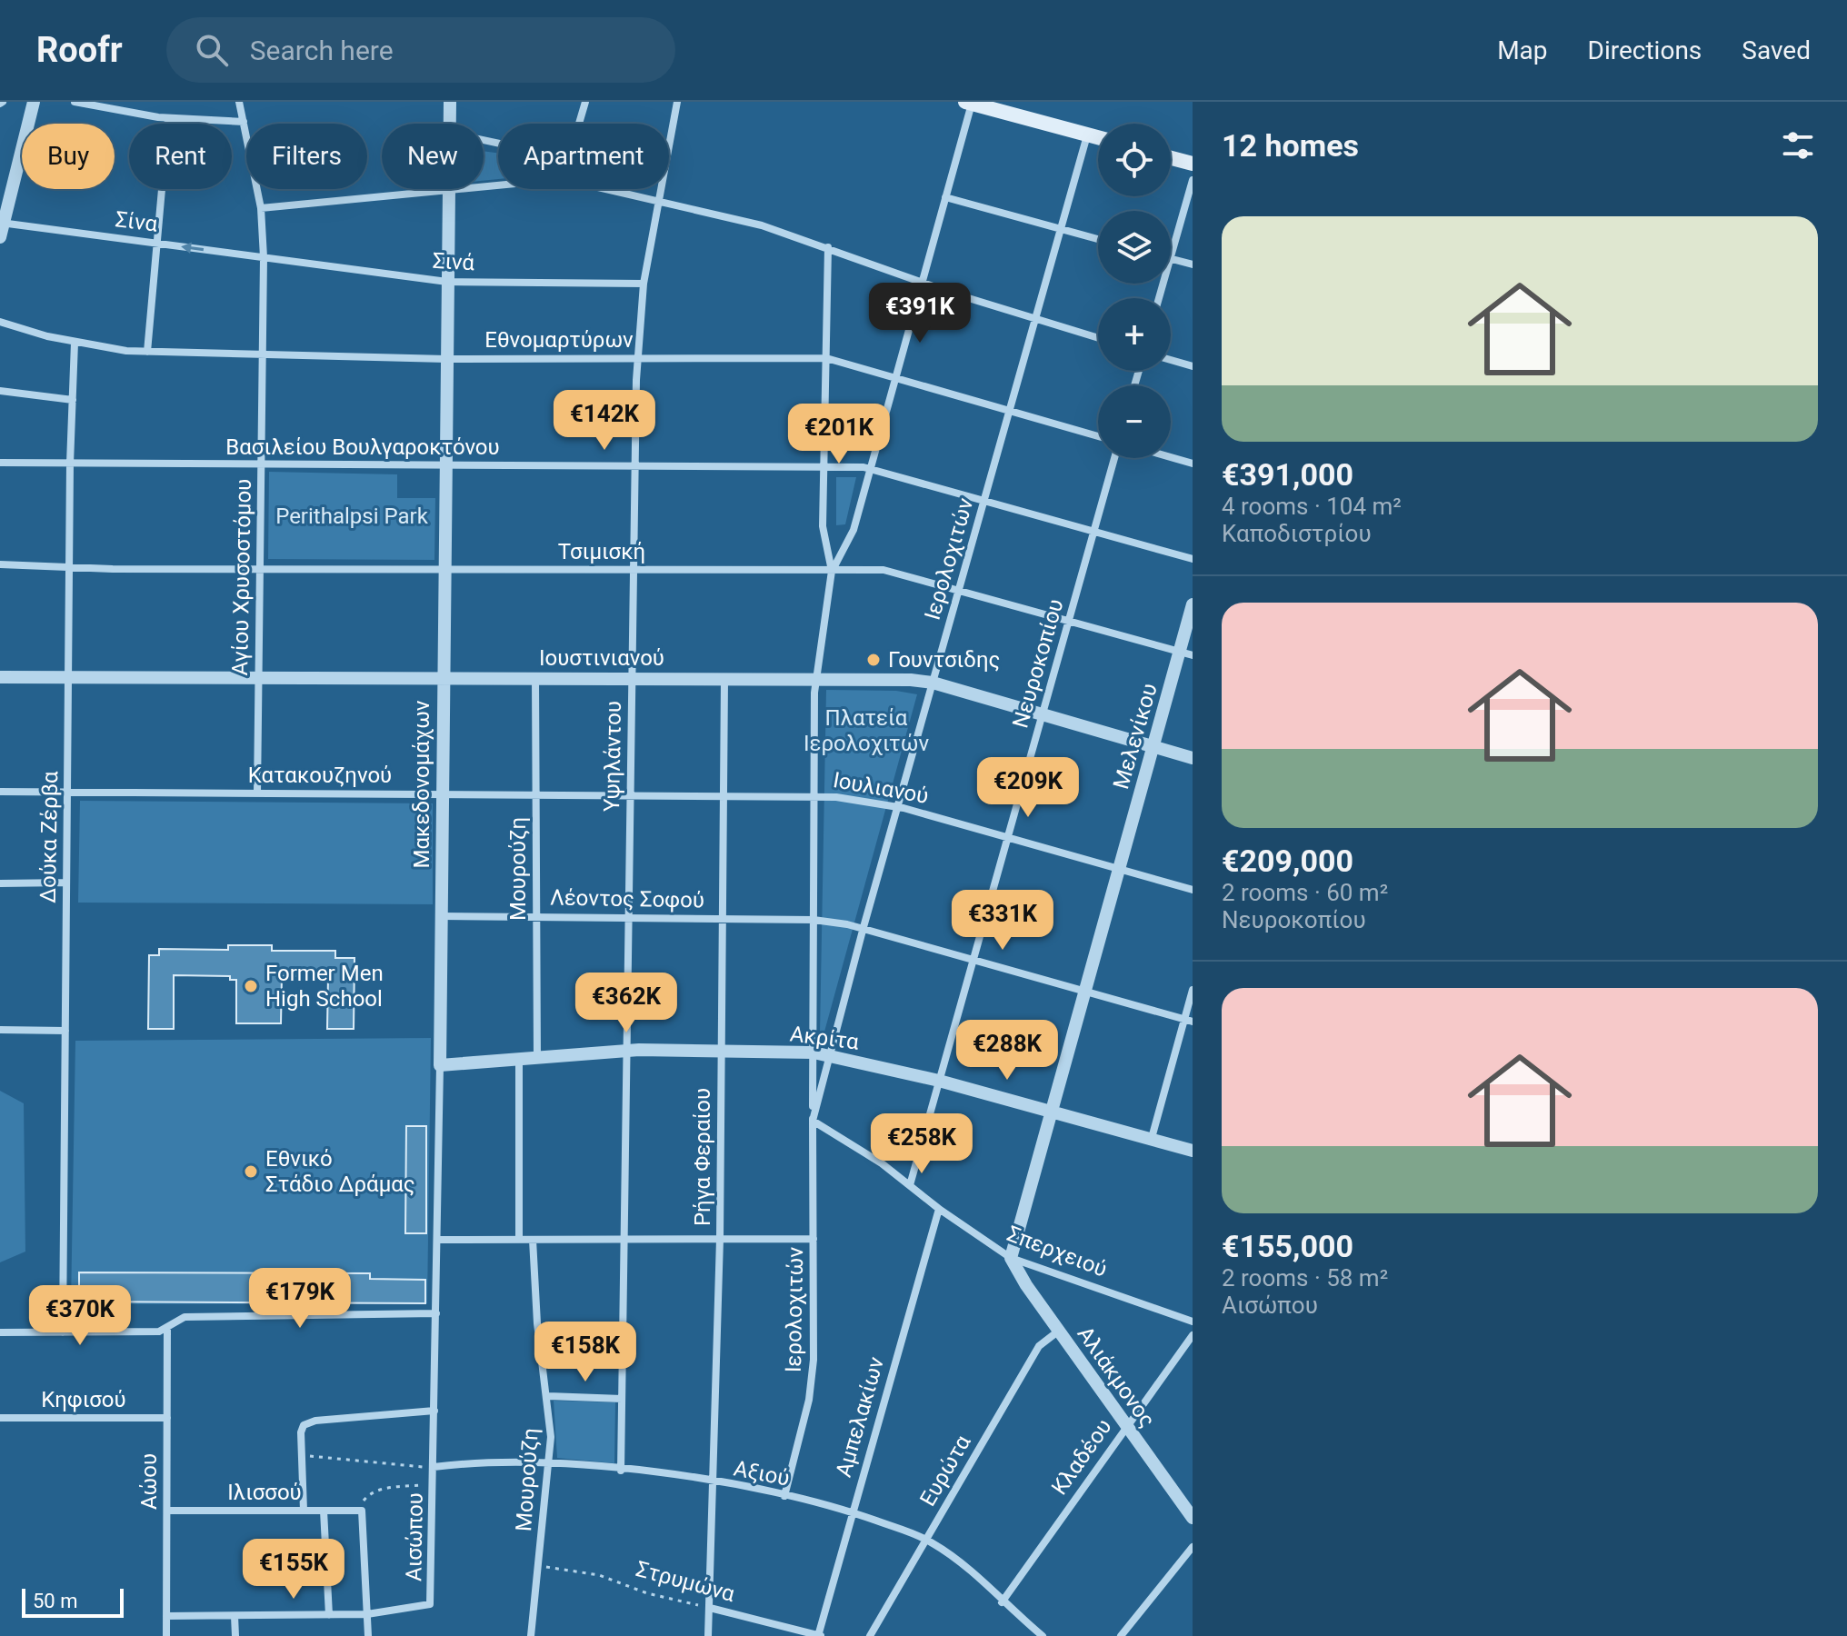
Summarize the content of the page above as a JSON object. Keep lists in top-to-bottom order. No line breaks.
{"streets":{"street":["Σίνα","Σινά","Εθνομαρτύρων","Βασιλείου Βουλγαροκτόνου","Τσιμισκή","Ιερολοχιτών","Αγίου Χρυσοστόμου","Ιουστινιανού","Νευροκοπίου","Μελενίκου","Υψηλάντου","Κατακουζηνού","Μακεδονομάχων","Ιουλιανού","Δούκα Ζέρβα","Μουρούζη","Λέοντος Σοφού","Ακρίτα","Ρήγα Φεραίου","Σπερχειού","Αλιάκμονος","Κηφισού","Αμπελακίων","Κλαδέου","Ευρώτα","Αξιού","Αώου","Ιλισσού","Αισώπου","Στρυμώνα"]},"crossings":[["Σίνα","Σινά"],["Σίνα","Αγίου Χρυσοστόμου"],["Σινά","Αγίου Χρυσοστόμου"],["Σινά","Υψηλάντου"],["Σινά","Μακεδονομάχων"],["Εθνομαρτύρων","Ιερολοχιτών"],["Εθνομαρτύρων","Αγίου Χρυσοστόμου"],["Εθνομαρτύρων","Υψηλάντου"],["Εθνομαρτύρων","Μακεδονομάχων"],["Εθνομαρτύρων","Δούκα Ζέρβα"],["Βασιλείου Βουλγαροκτόνου","Ιερολοχιτών"],["Βασιλείου Βουλγαροκτόνου","Αγίου Χρυσοστόμου"],["Βασιλείου Βουλγαροκτόνου","Νευροκοπίου"],["Βασιλείου Βουλγαροκτόνου","Υψηλάντου"],["Βασιλείου Βουλγαροκτόνου","Μακεδονομάχων"],["Βασιλείου Βουλγαροκτόνου","Δούκα Ζέρβα"],["Τσιμισκή","Ιερολοχιτών"],["Τσιμισκή","Αγίου Χρυσοστόμου"],["Τσιμισκή","Νευροκοπίου"],["Τσιμισκή","Μελενίκου"],["Τσιμισκή","Υψηλάντου"],["Τσιμισκή","Μακεδονομάχων"],["Τσιμισκή","Δούκα Ζέρβα"],["Ιερολοχιτών","Ιουστινιανού"],["Ιερολοχιτών","Κατακουζηνού"],["Ιερολοχιτών","Ιουλιανού"],["Ιερολοχιτών","Λέοντος Σοφού"],["Ιερολοχιτών","Ακρίτα"],["Ιερολοχιτών","Σπερχειού"],["Ιερολοχιτών","Αξιού"],["Αγίου Χρυσοστόμου","Ιουστινιανού"],["Αγίου Χρυσοστόμου","Κατακουζηνού"],["Ιουστινιανού","Νευροκοπίου"],["Ιουστινιανού","Μελενίκου"],["Ιουστινιανού","Υψηλάντου"],["Ιουστινιανού","Μακεδονομάχων"],["Ιουστινιανού","Δούκα Ζέρβα"],["Ιουστινιανού","Μουρούζη"],["Ιουστινιανού","Ρήγα Φεραίου"],["Νευροκοπίου","Ιουλιανού"],["Νευροκοπίου","Λέοντος Σοφού"],["Νευροκοπίου","Ακρίτα"],["Νευροκοπίου","Σπερχειού"],["Μελενίκου","Ιουλιανού"],["Μελενίκου","Λέοντος Σοφού"],["Μελενίκου","Ακρίτα"],["Μελενίκου","Σπερχειού"],["Μελενίκου","Αλιάκμονος"],["Υψηλάντου","Κατακουζηνού"],["Υψηλάντου","Λέοντος Σοφού"],["Υψηλάντου","Ακρίτα"],["Υψηλάντου","Αξιού"],["Κατακουζηνού","Μακεδονομάχων"],["Κατακουζηνού","Ιουλιανού"],["Κατακουζηνού","Δούκα Ζέρβα"],["Κατακουζηνού","Μουρούζη"],["Κατακουζηνού","Ρήγα Φεραίου"],["Μακεδονομάχων","Λέοντος Σοφού"],["Μακεδονομάχων","Ακρίτα"],["Μακεδονομάχων","Αξιού"],["Μακεδονομάχων","Αισώπου"],["Μουρούζη","Λέοντος Σοφού"],["Μουρούζη","Ακρίτα"],["Μουρούζη","Αξιού"],["Μουρούζη","Στρυμώνα"],["Λέοντος Σοφού","Ρήγα Φεραίου"],["Ακρίτα","Ρήγα Φεραίου"],["Ρήγα Φεραίου","Αξιού"],["Ρήγα Φεραίου","Στρυμώνα"],["Σπερχειού","Αλιάκμονος"],["Σπερχειού","Αμπελακίων"],["Αλιάκμονος","Κλαδέου"],["Αλιάκμονος","Ευρώτα"],["Κηφισού","Αώου"],["Αμπελακίων","Αξιού"],["Αμπελακίων","Στρυμώνα"],["Κλαδέου","Αξιού"],["Ευρώτα","Αξιού"],["Αξιού","Αισώπου"],["Αώου","Ιλισσού"],["Αώου","Αισώπου"]],"one_way":["Σίνα"],"parks":["Perithalpsi Park","Πλατεία Ιερολοχιτών"],"places":["Γουντσιδης","Former Men High School","Εθνικό Στάδιο Δράμας"],"scale_bar":"50 m","page":{"header":"Roofr","search":"Search here","nav":["Map","Directions","Saved"],"heading":"12 homes","map_buttons":["+","−"],"chip":["Buy","Rent","Filters","New","Apartment"],"list":[{"name":"€391,000","note":"4 rooms · 104 m² · Καποδιστρίου"},{"name":"€209,000","note":"2 rooms · 60 m² · Νευροκοπίου"},{"name":"€155,000","note":"2 rooms · 58 m² · Αισώπου"}],"price":["€391K","€142K","€201K","€209K","€331K","€362K","€288K","€258K","€179K","€370K","€158K","€155K"],"scale":"50 m"}}
